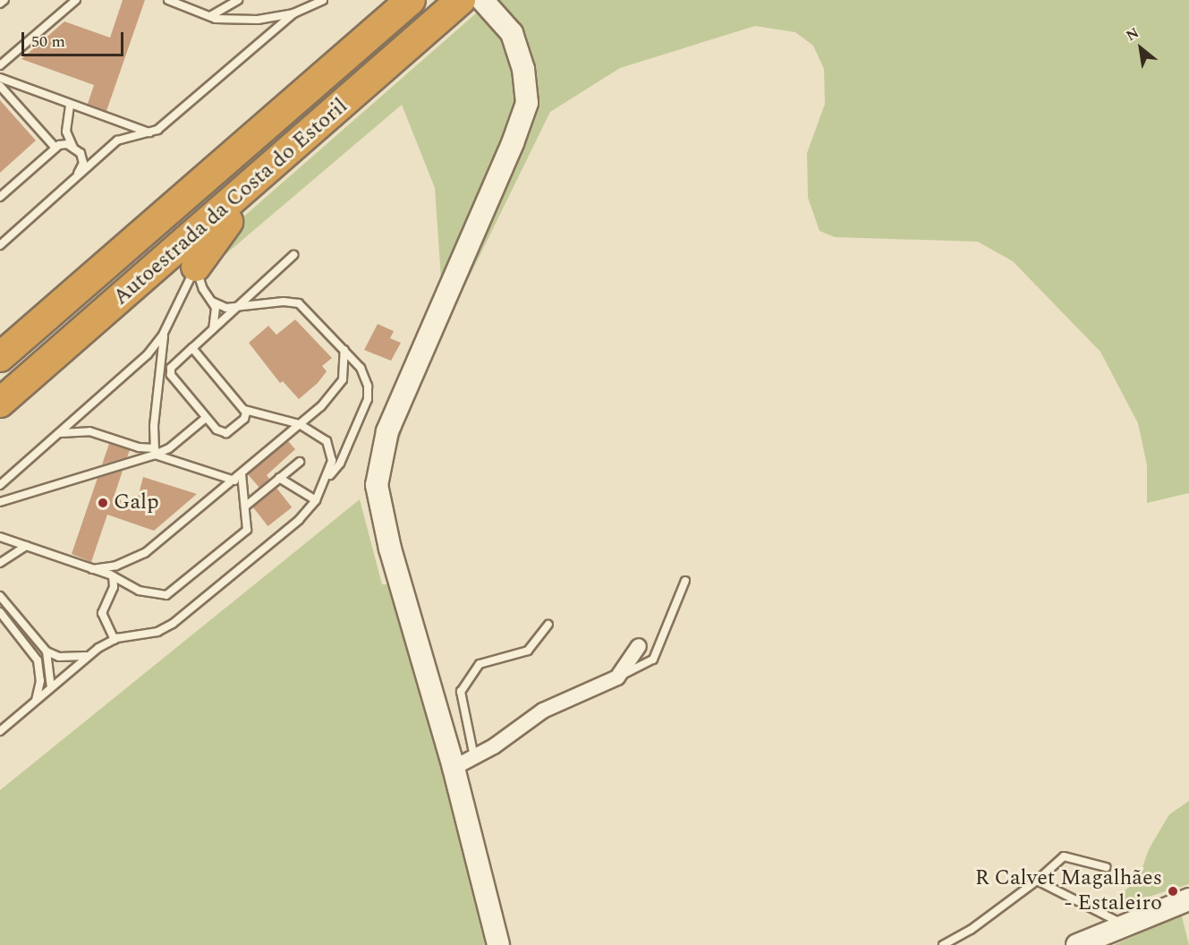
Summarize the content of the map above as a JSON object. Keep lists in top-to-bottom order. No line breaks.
{"streets":{"highway":["Autoestrada da Costa do Estoril"]},"places":["Galp","R Calvet Magalhães - Estaleiro"],"scale_bar":"50 m","north":"top left"}
